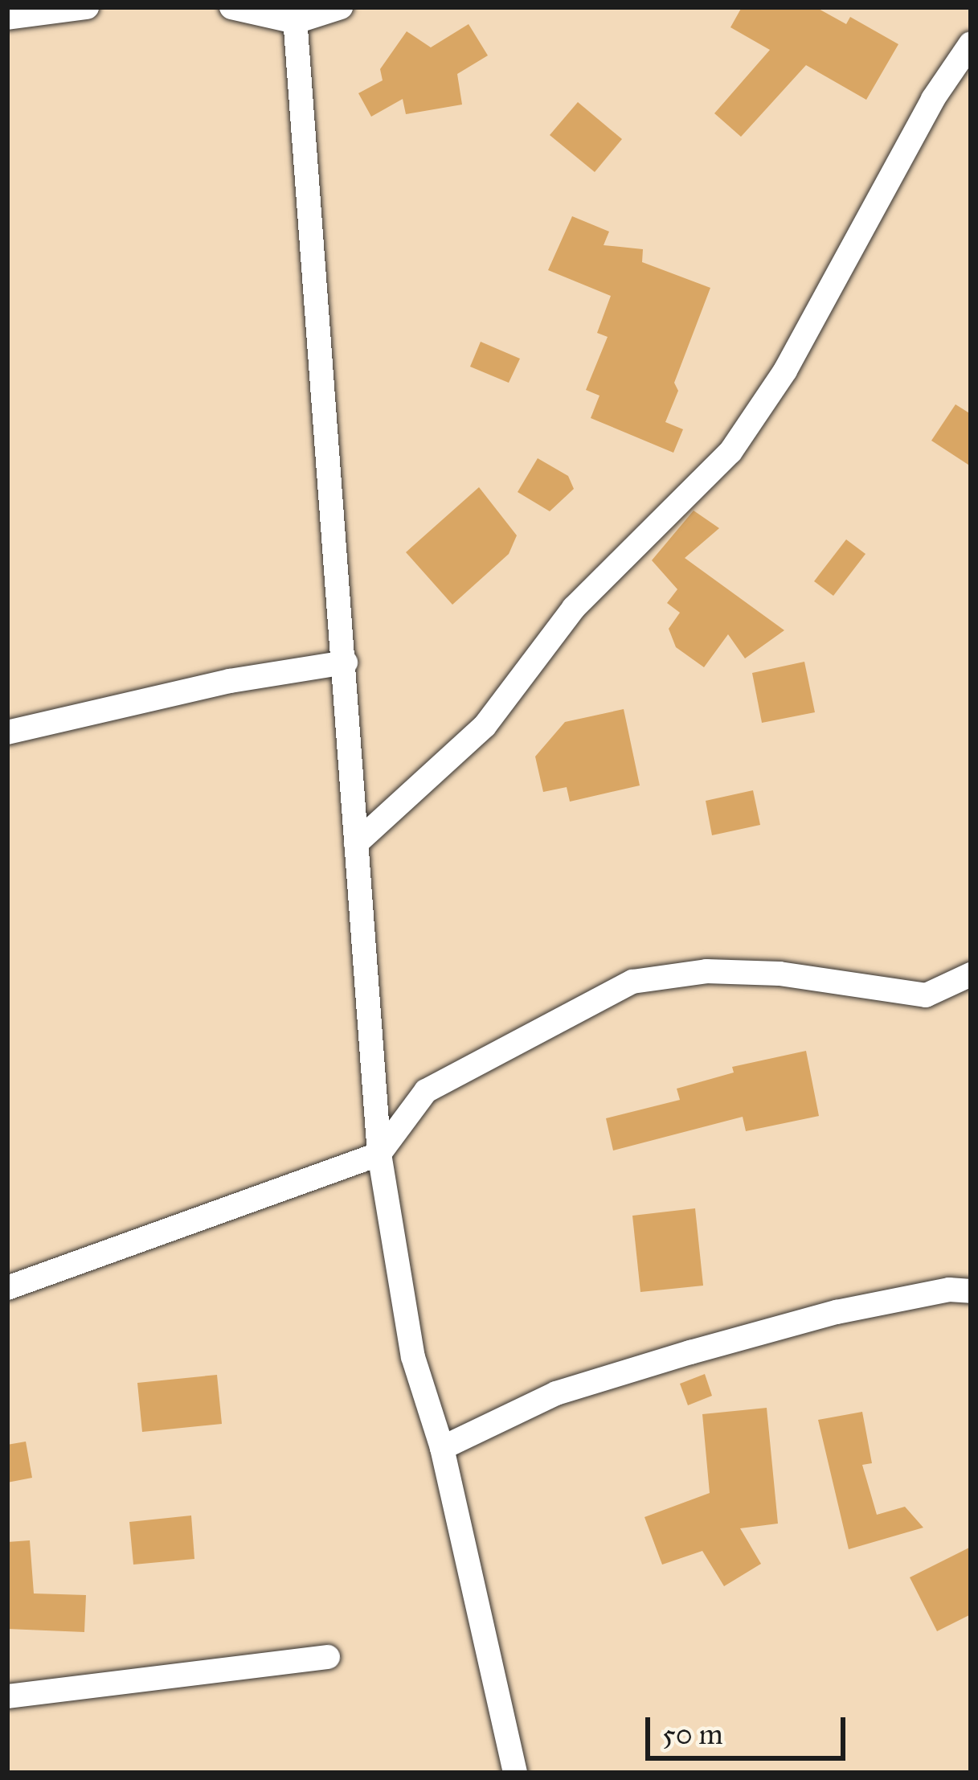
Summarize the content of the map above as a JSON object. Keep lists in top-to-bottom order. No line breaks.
{"scale_bar":"50 m"}
